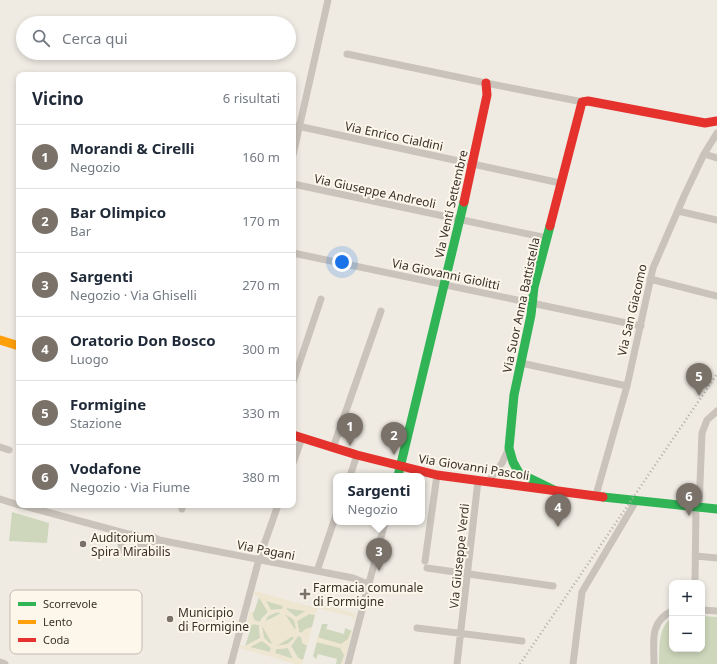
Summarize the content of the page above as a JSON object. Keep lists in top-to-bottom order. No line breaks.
{"streets":{"street":["Via Enrico Cialdini","Via Giuseppe Andreoli","Via Venti Settembre","Via Giovanni Giolitti","Via Suor Anna Battistella","Via San Giacomo","Via Giovanni Pascoli","Via Pagani","Via Giuseppe Verdi"]},"crossings":[["Via Enrico Cialdini","Via Venti Settembre"],["Via Enrico Cialdini","Via Suor Anna Battistella"],["Via Giuseppe Andreoli","Via Venti Settembre"],["Via Giuseppe Andreoli","Via Suor Anna Battistella"],["Via Venti Settembre","Via Giovanni Giolitti"],["Via Venti Settembre","Via Giovanni Pascoli"],["Via Giovanni Giolitti","Via Suor Anna Battistella"],["Via Giovanni Giolitti","Via San Giacomo"],["Via San Giacomo","Via Giovanni Pascoli"],["Via Giovanni Pascoli","Via Giuseppe Verdi"]],"places":{"other":["Auditorium Spira Mirabilis","Municipio di Formigine"],"health":["Farmacia comunale di Formigine"]},"legend":["Scorrevole","Lento","Coda"],"page":{"search":"Cerca qui","heading":["Vicino","6 risultati"],"list":[{"mark":"1","name":"Morandi & Cirelli","note":"Negozio","value":"160 m"},{"mark":"2","name":"Bar Olimpico","note":"Bar","value":"170 m"},{"mark":"3","name":"Sargenti","note":"Negozio · Via Ghiselli","value":"270 m"},{"mark":"4","name":"Oratorio Don Bosco","note":"Luogo","value":"300 m"},{"mark":"5","name":"Formigine","note":"Stazione","value":"330 m"},{"mark":"6","name":"Vodafone","note":"Negozio · Via Fiume","value":"380 m"}],"pins":["5","1","2","6","4","3"],"popup":["Sargenti","Negozio"],"map_buttons":["+","−"]}}
